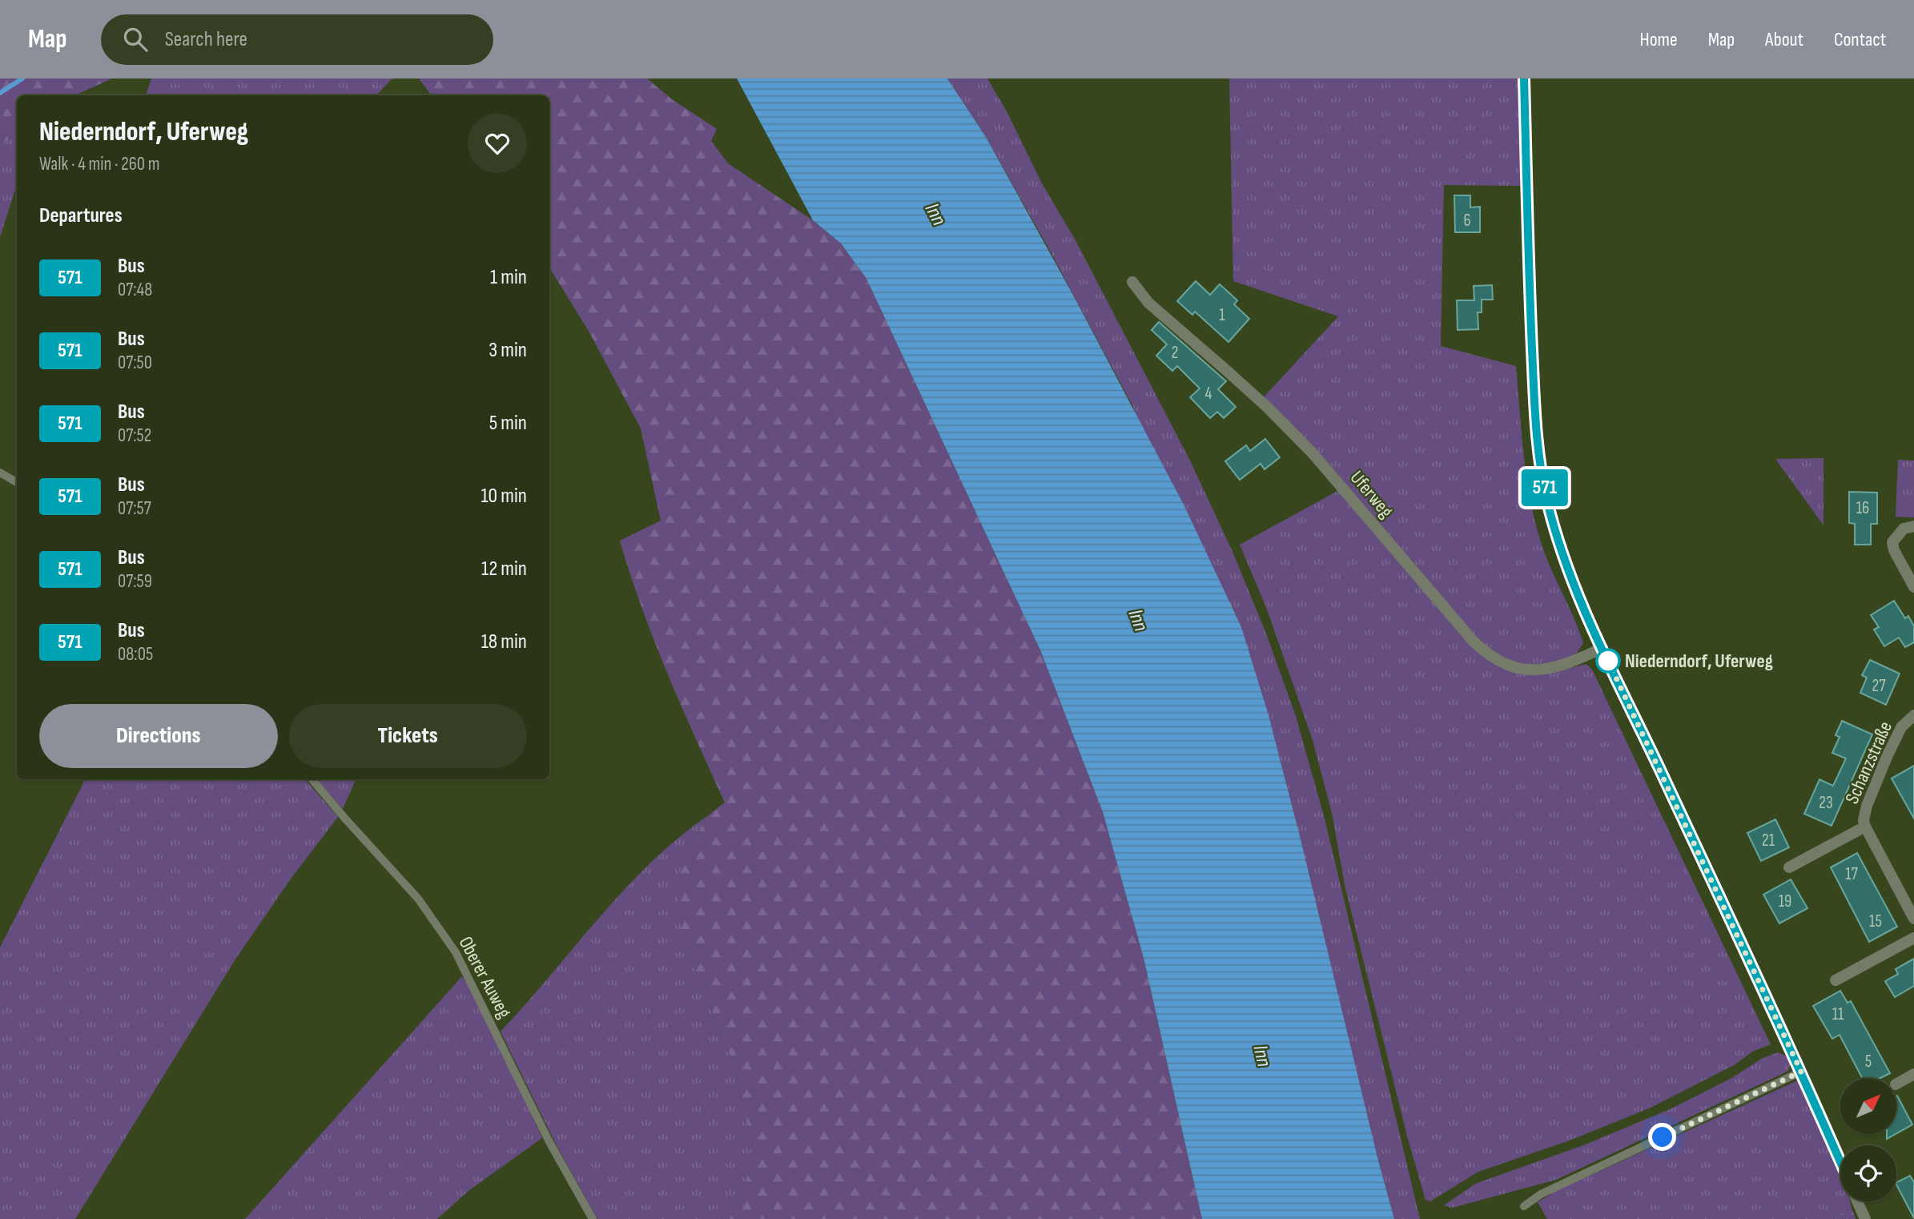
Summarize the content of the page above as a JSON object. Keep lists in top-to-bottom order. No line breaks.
{"streets":{"street":["Uferweg","Schanzstraße"],"lane":["Oberer Auweg"]},"water":["Inn"],"places":["Niederndorf, Uferweg"],"lines":["bus line 571"],"house_numbers":["6","1","2","4","16","27","23","21","17","19","15","11","5"],"north":"top right","page":{"header":"Map","search":"Search here","nav":["Home","Map","About","Contact"],"on_map":"571","heading":[["Niederndorf, Uferweg","Walk · 4 min · 260 m"],"Departures"],"list":[{"mark":"571","name":"Bus","note":"07:48","value":"1 min"},{"mark":"571","name":"Bus","note":"07:50","value":"3 min"},{"mark":"571","name":"Bus","note":"07:52","value":"5 min"},{"mark":"571","name":"Bus","note":"07:57","value":"10 min"},{"mark":"571","name":"Bus","note":"07:59","value":"12 min"},{"mark":"571","name":"Bus","note":"08:05","value":"18 min"}],"buttons":["Directions","Tickets"]}}
